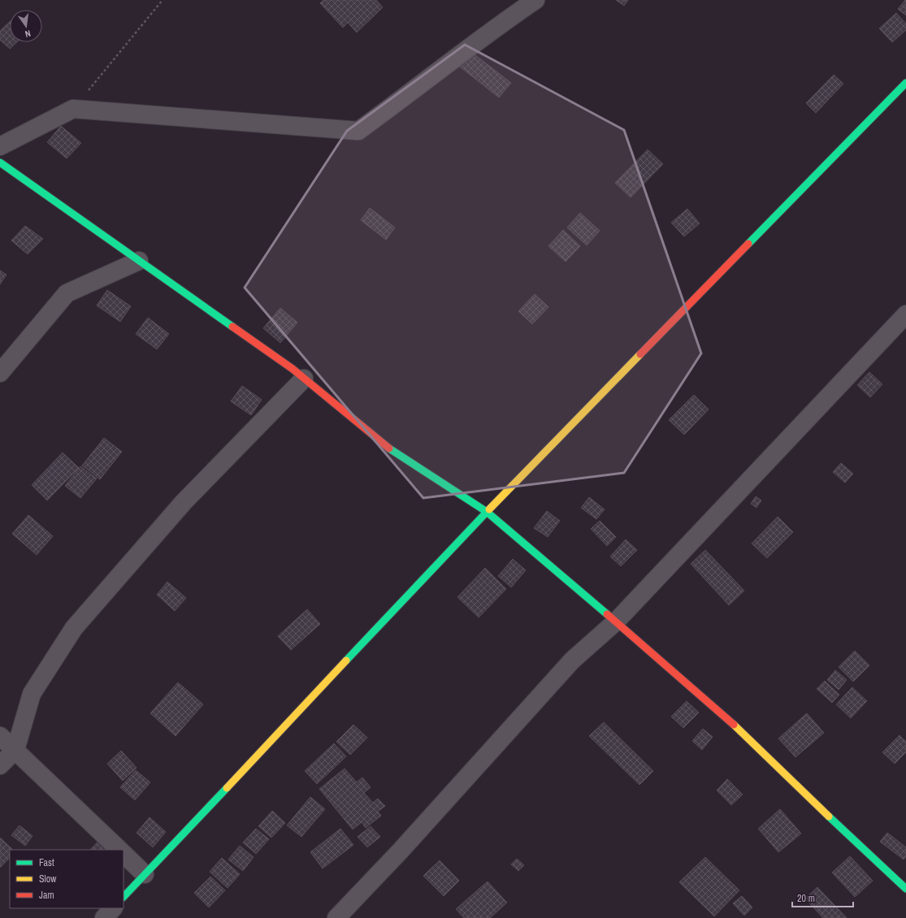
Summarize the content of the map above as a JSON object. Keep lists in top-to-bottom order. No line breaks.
{"legend":["Fast","Slow","Jam"],"scale_bar":"20 m","north":"bottom"}
